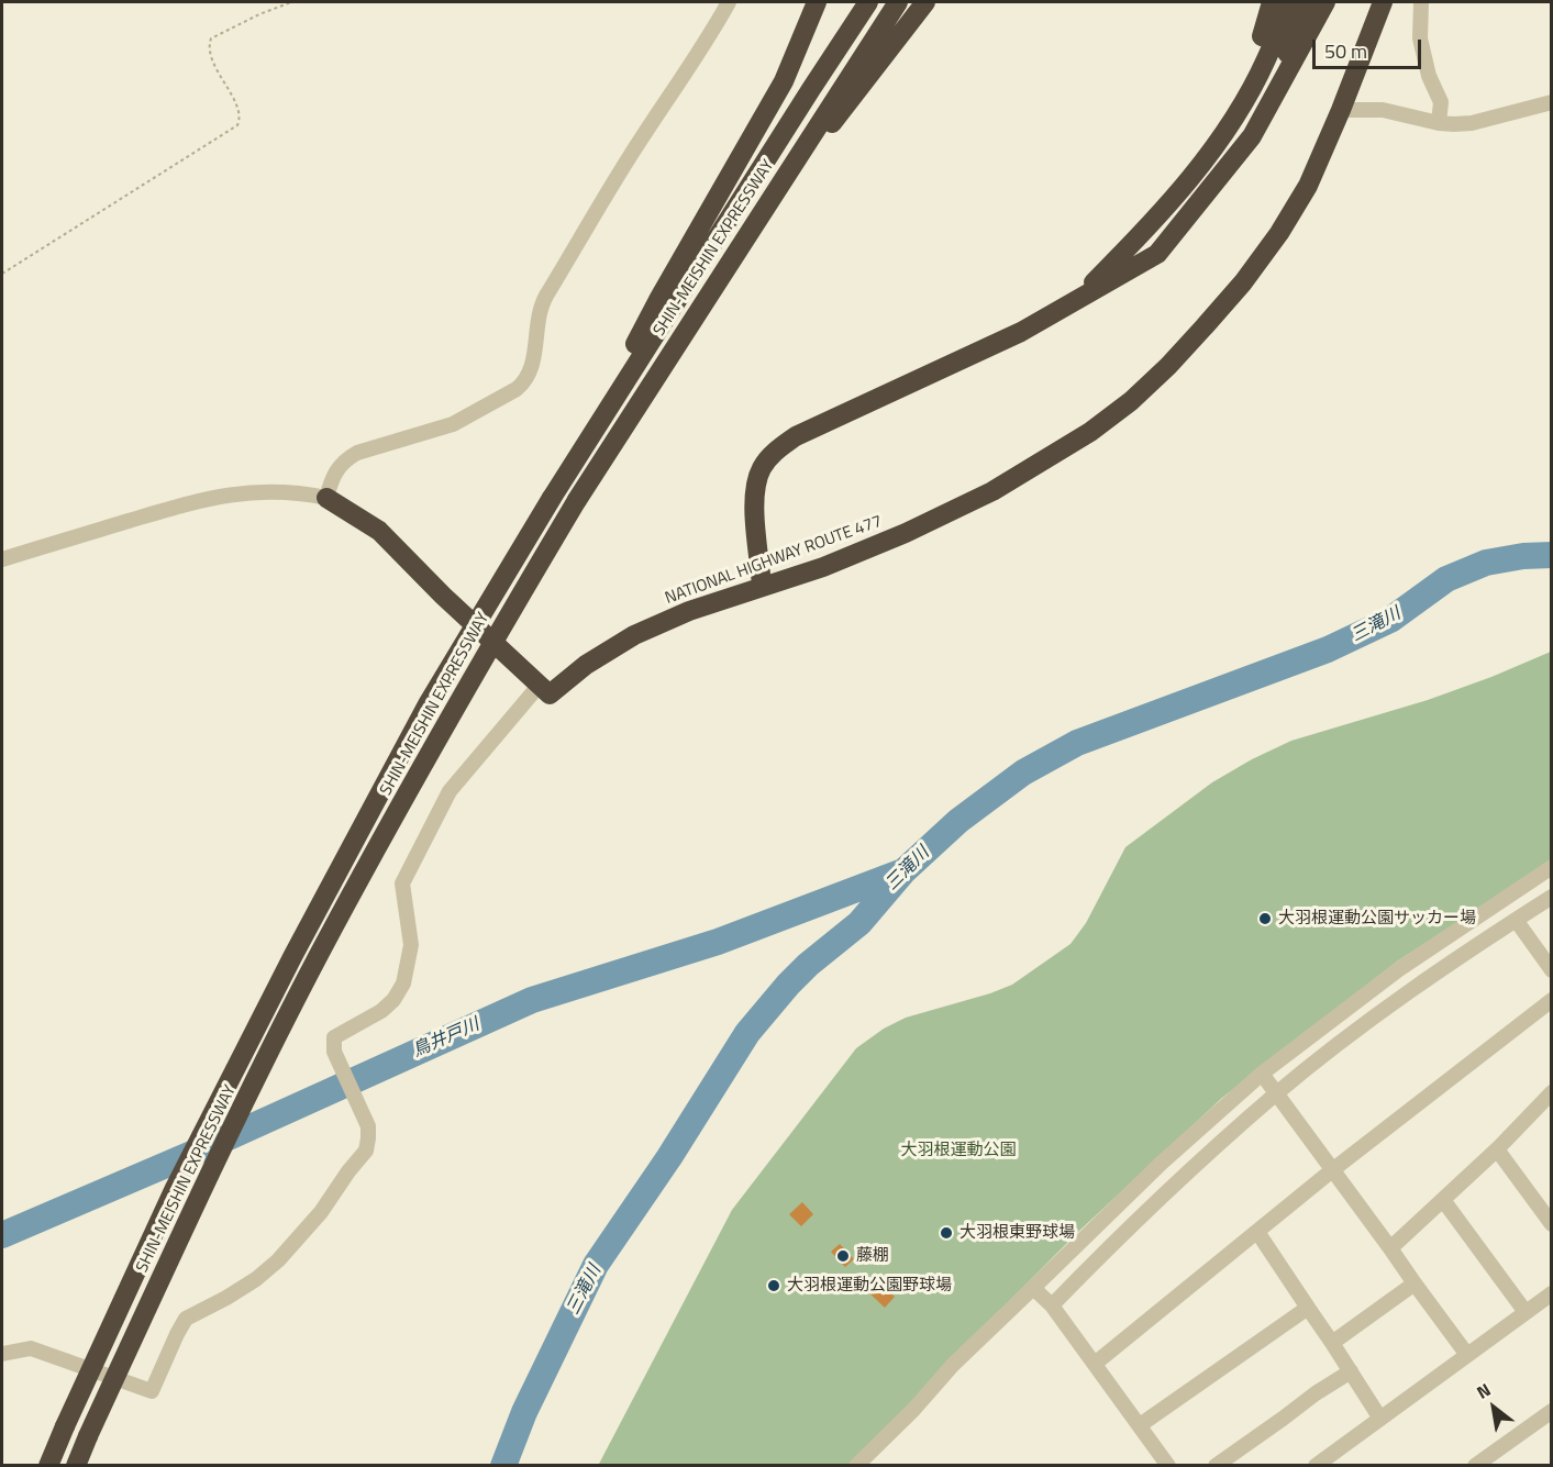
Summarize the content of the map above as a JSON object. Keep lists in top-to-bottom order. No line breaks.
{"streets":{"highway":["SHIN-MEISHIN EXPRESSWAY","NATIONAL HIGHWAY ROUTE 477"]},"water":["三滝川","鳥井戸川"],"parks":["大羽根運動公園"],"places":["大羽根運動公園サッカー場","大羽根東野球場","藤棚","大羽根運動公園野球場"],"scale_bar":"50 m","north":"top left"}
